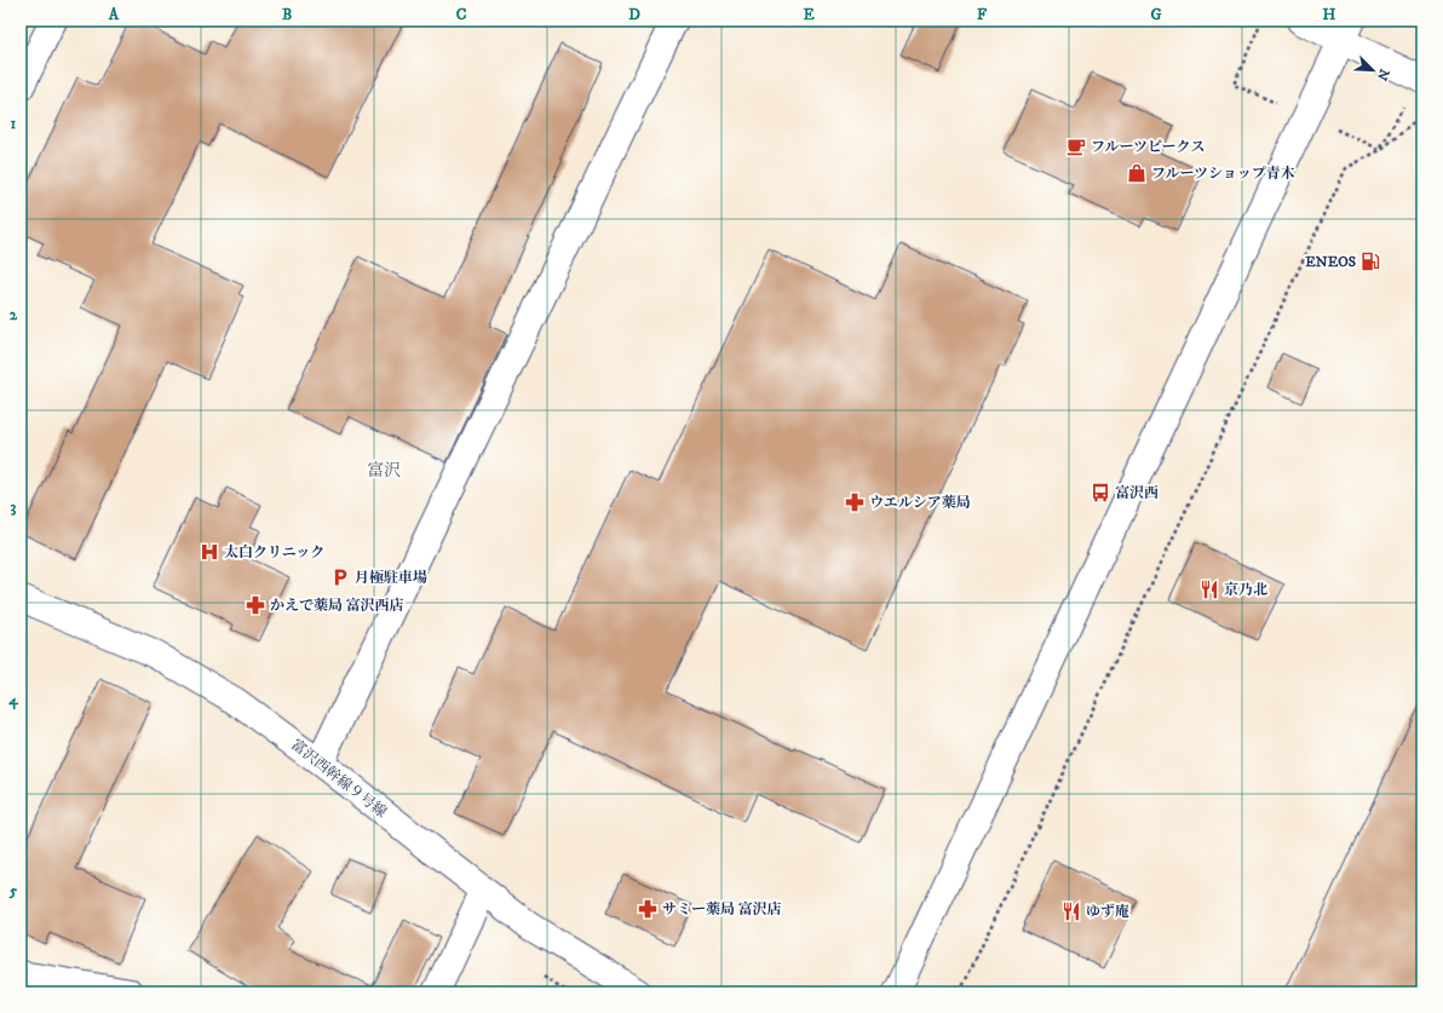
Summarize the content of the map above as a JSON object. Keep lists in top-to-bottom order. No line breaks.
{"streets":{"street":["富沢西幹線９号線"]},"districts":["富沢"],"places":{"cafe":["フルーツピークス"],"shop":["フルーツショップ青木"],"fuel station":["ENEOS"],"bus stop":["富沢西"],"pharmacy":["ウエルシア薬局","かえで薬局 富沢西店","サミー薬局 富沢店"],"hospital":["太白クリニック"],"parking":["月極駐車場"],"restaurant":["京乃北","ゆず庵"]},"north":"bottom right","grid":{"columns":["A","B","C","D","E","F","G","H"],"rows":["1","2","3","4","5"]}}
